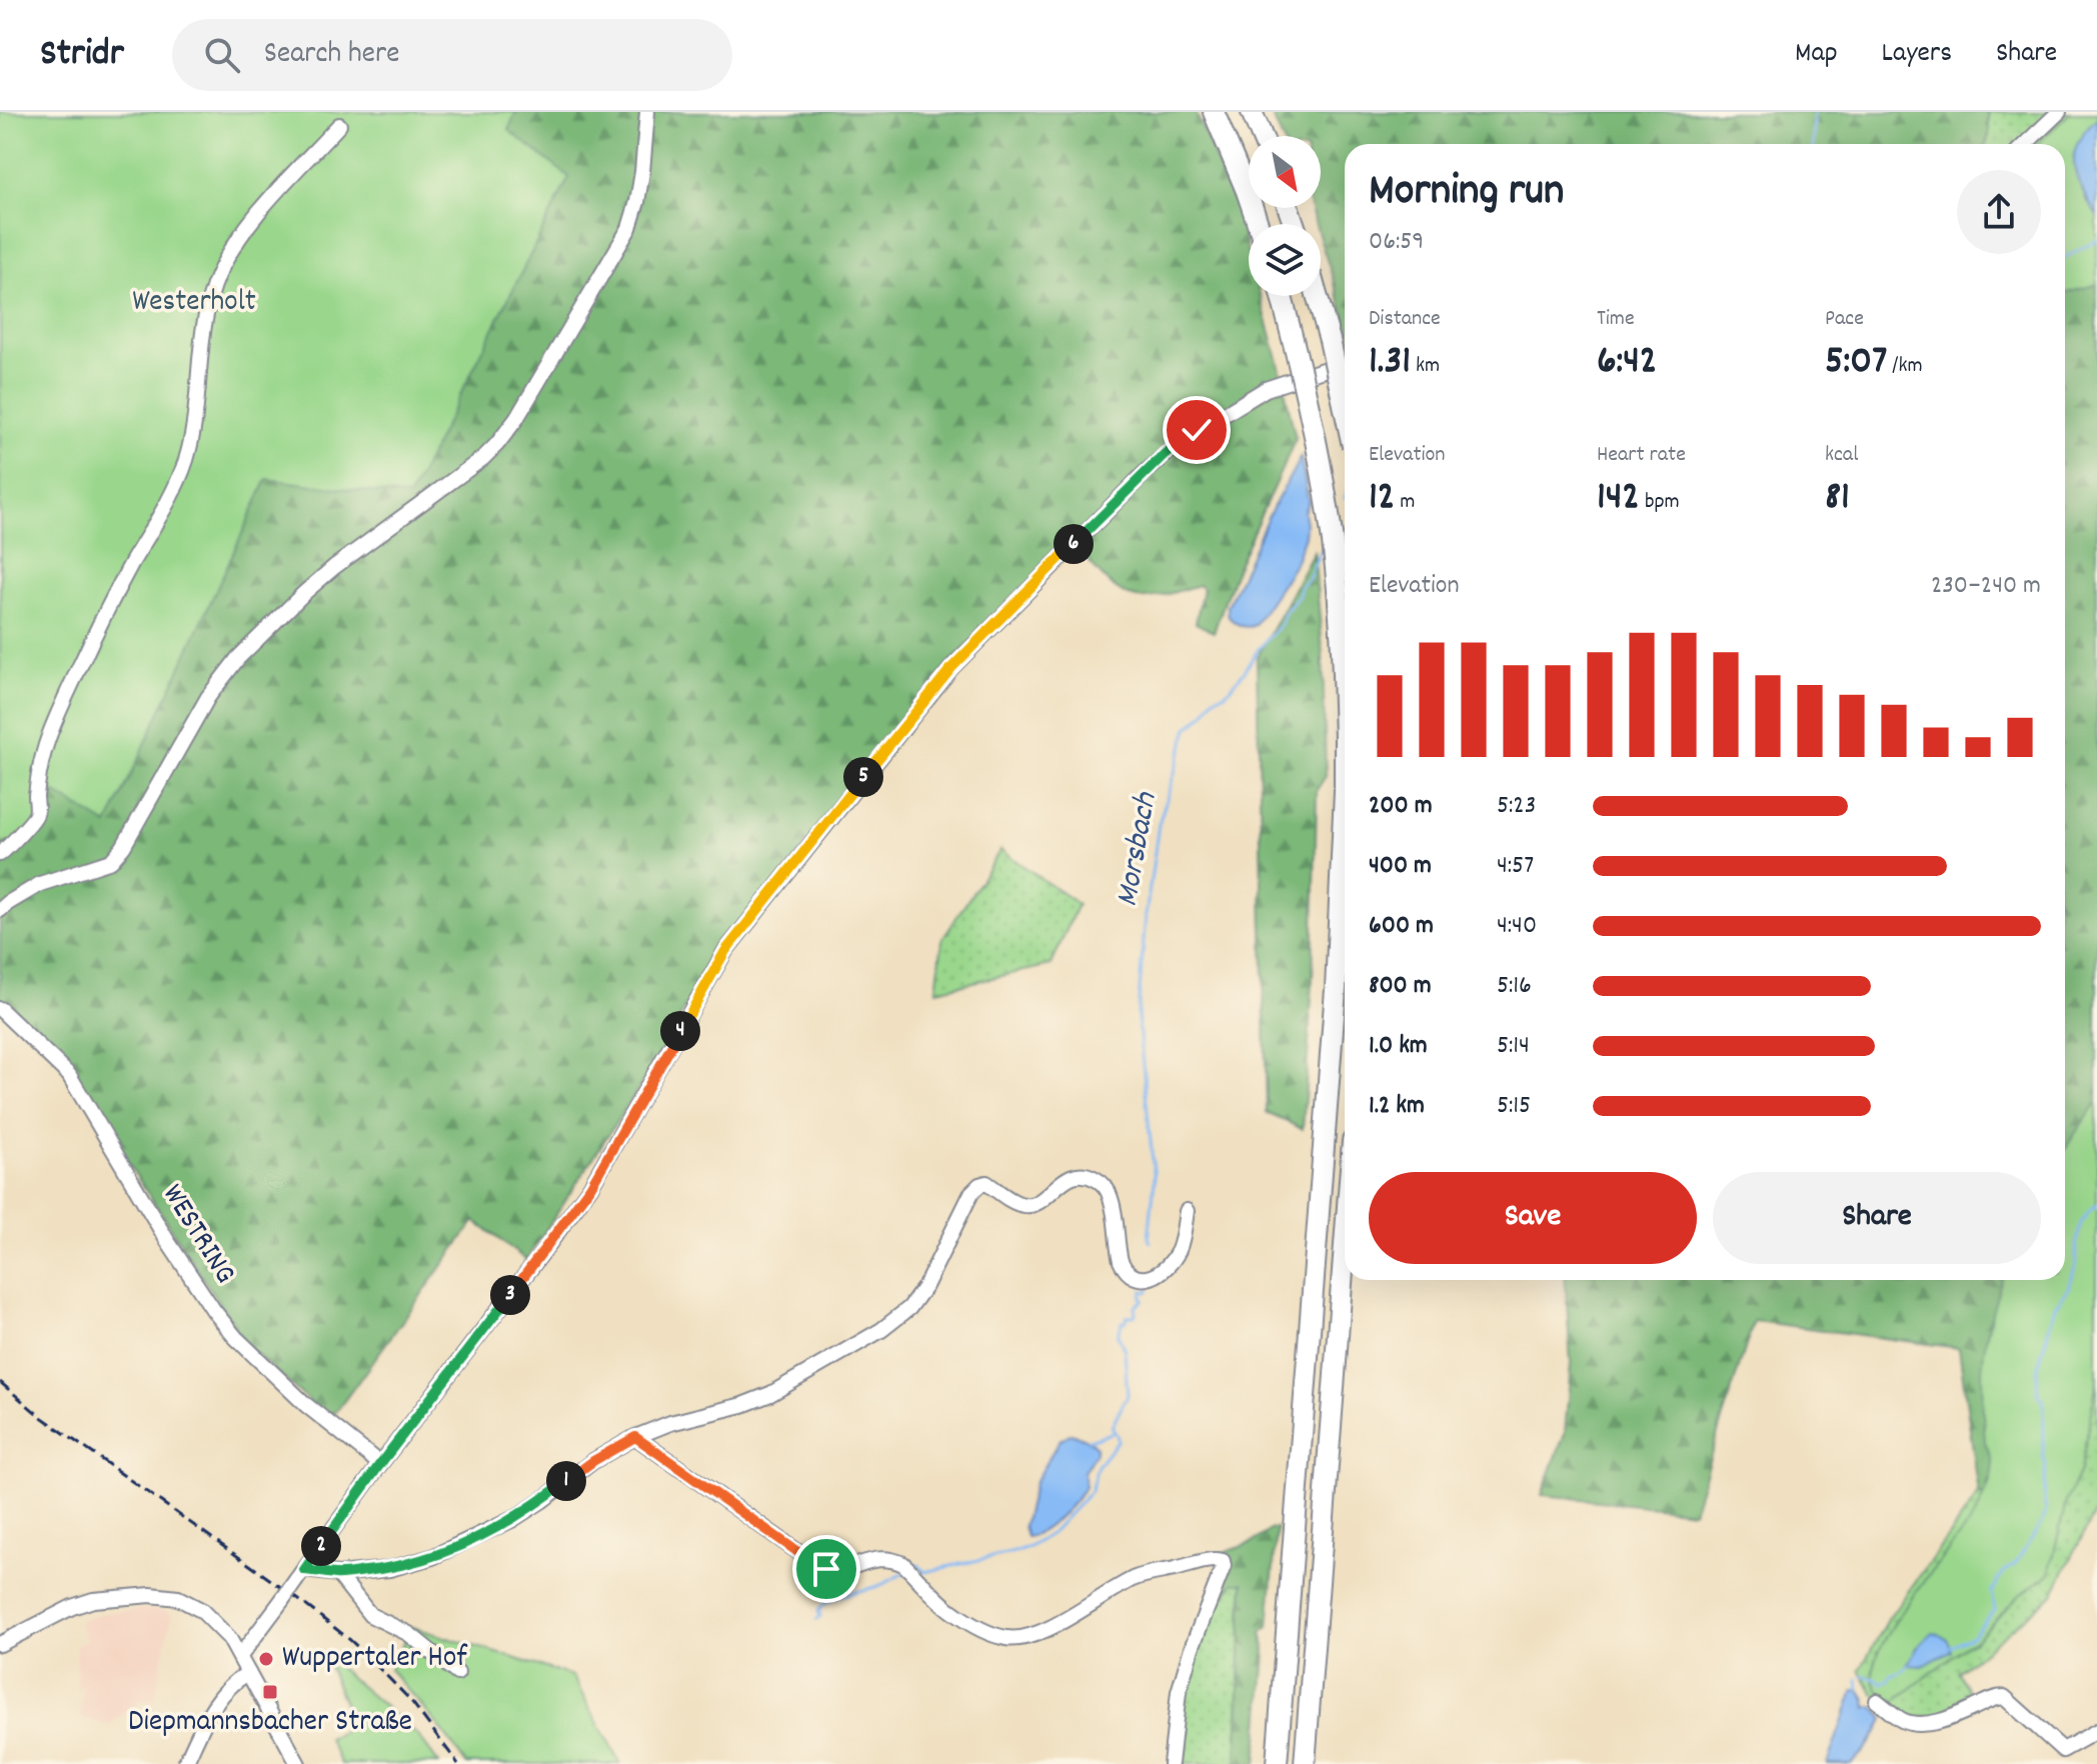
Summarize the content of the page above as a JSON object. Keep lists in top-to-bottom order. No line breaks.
{"streets":{"street":["WESTRING"]},"water":["Morsbach"],"parks":["Westerholt"],"places":{"other":["Wuppertaler Hof"],"transit":["Diepmannsbacher Straße"]},"north":"bottom right","page":{"header":"Stridr","search":"Search here","nav":["Map","Layers","Share"],"heading":["Morning run","06:59"],"stats":[["Distance","1.31 km"],["Time","6:42"],["Pace","5:07 /km"],["Elevation","12 m"],["Heart rate","142 bpm"],["kcal","81"]],"pins":["6","5","4","3","1","2"],"chart":["Elevation","230–240 m"],"list":[{"name":"200 m","note":"5:23"},{"name":"400 m","note":"4:57"},{"name":"600 m","note":"4:40"},{"name":"800 m","note":"5:16"},{"name":"1.0 km","note":"5:14"},{"name":"1.2 km","note":"5:15"}],"buttons":["Save","Share"]}}
